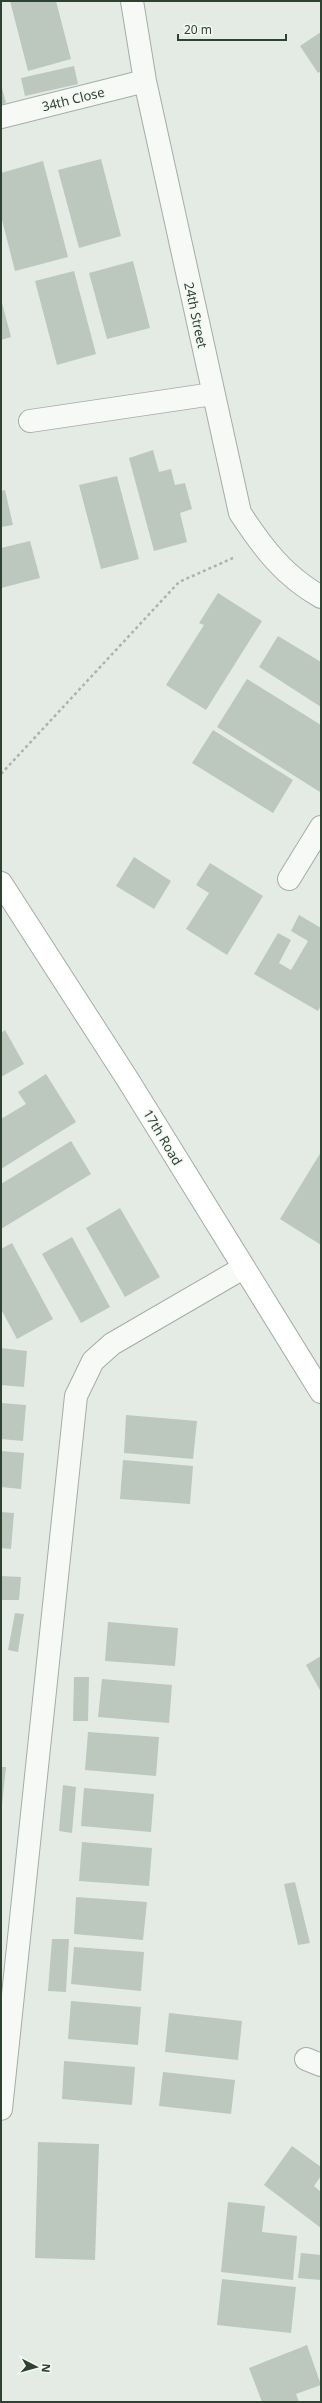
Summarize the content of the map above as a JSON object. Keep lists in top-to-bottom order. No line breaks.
{"streets":{"street":["34th Close","24th Street","17th Road"]},"crossings":[["34th Close","24th Street"]],"scale_bar":"20 m","north":"right"}
